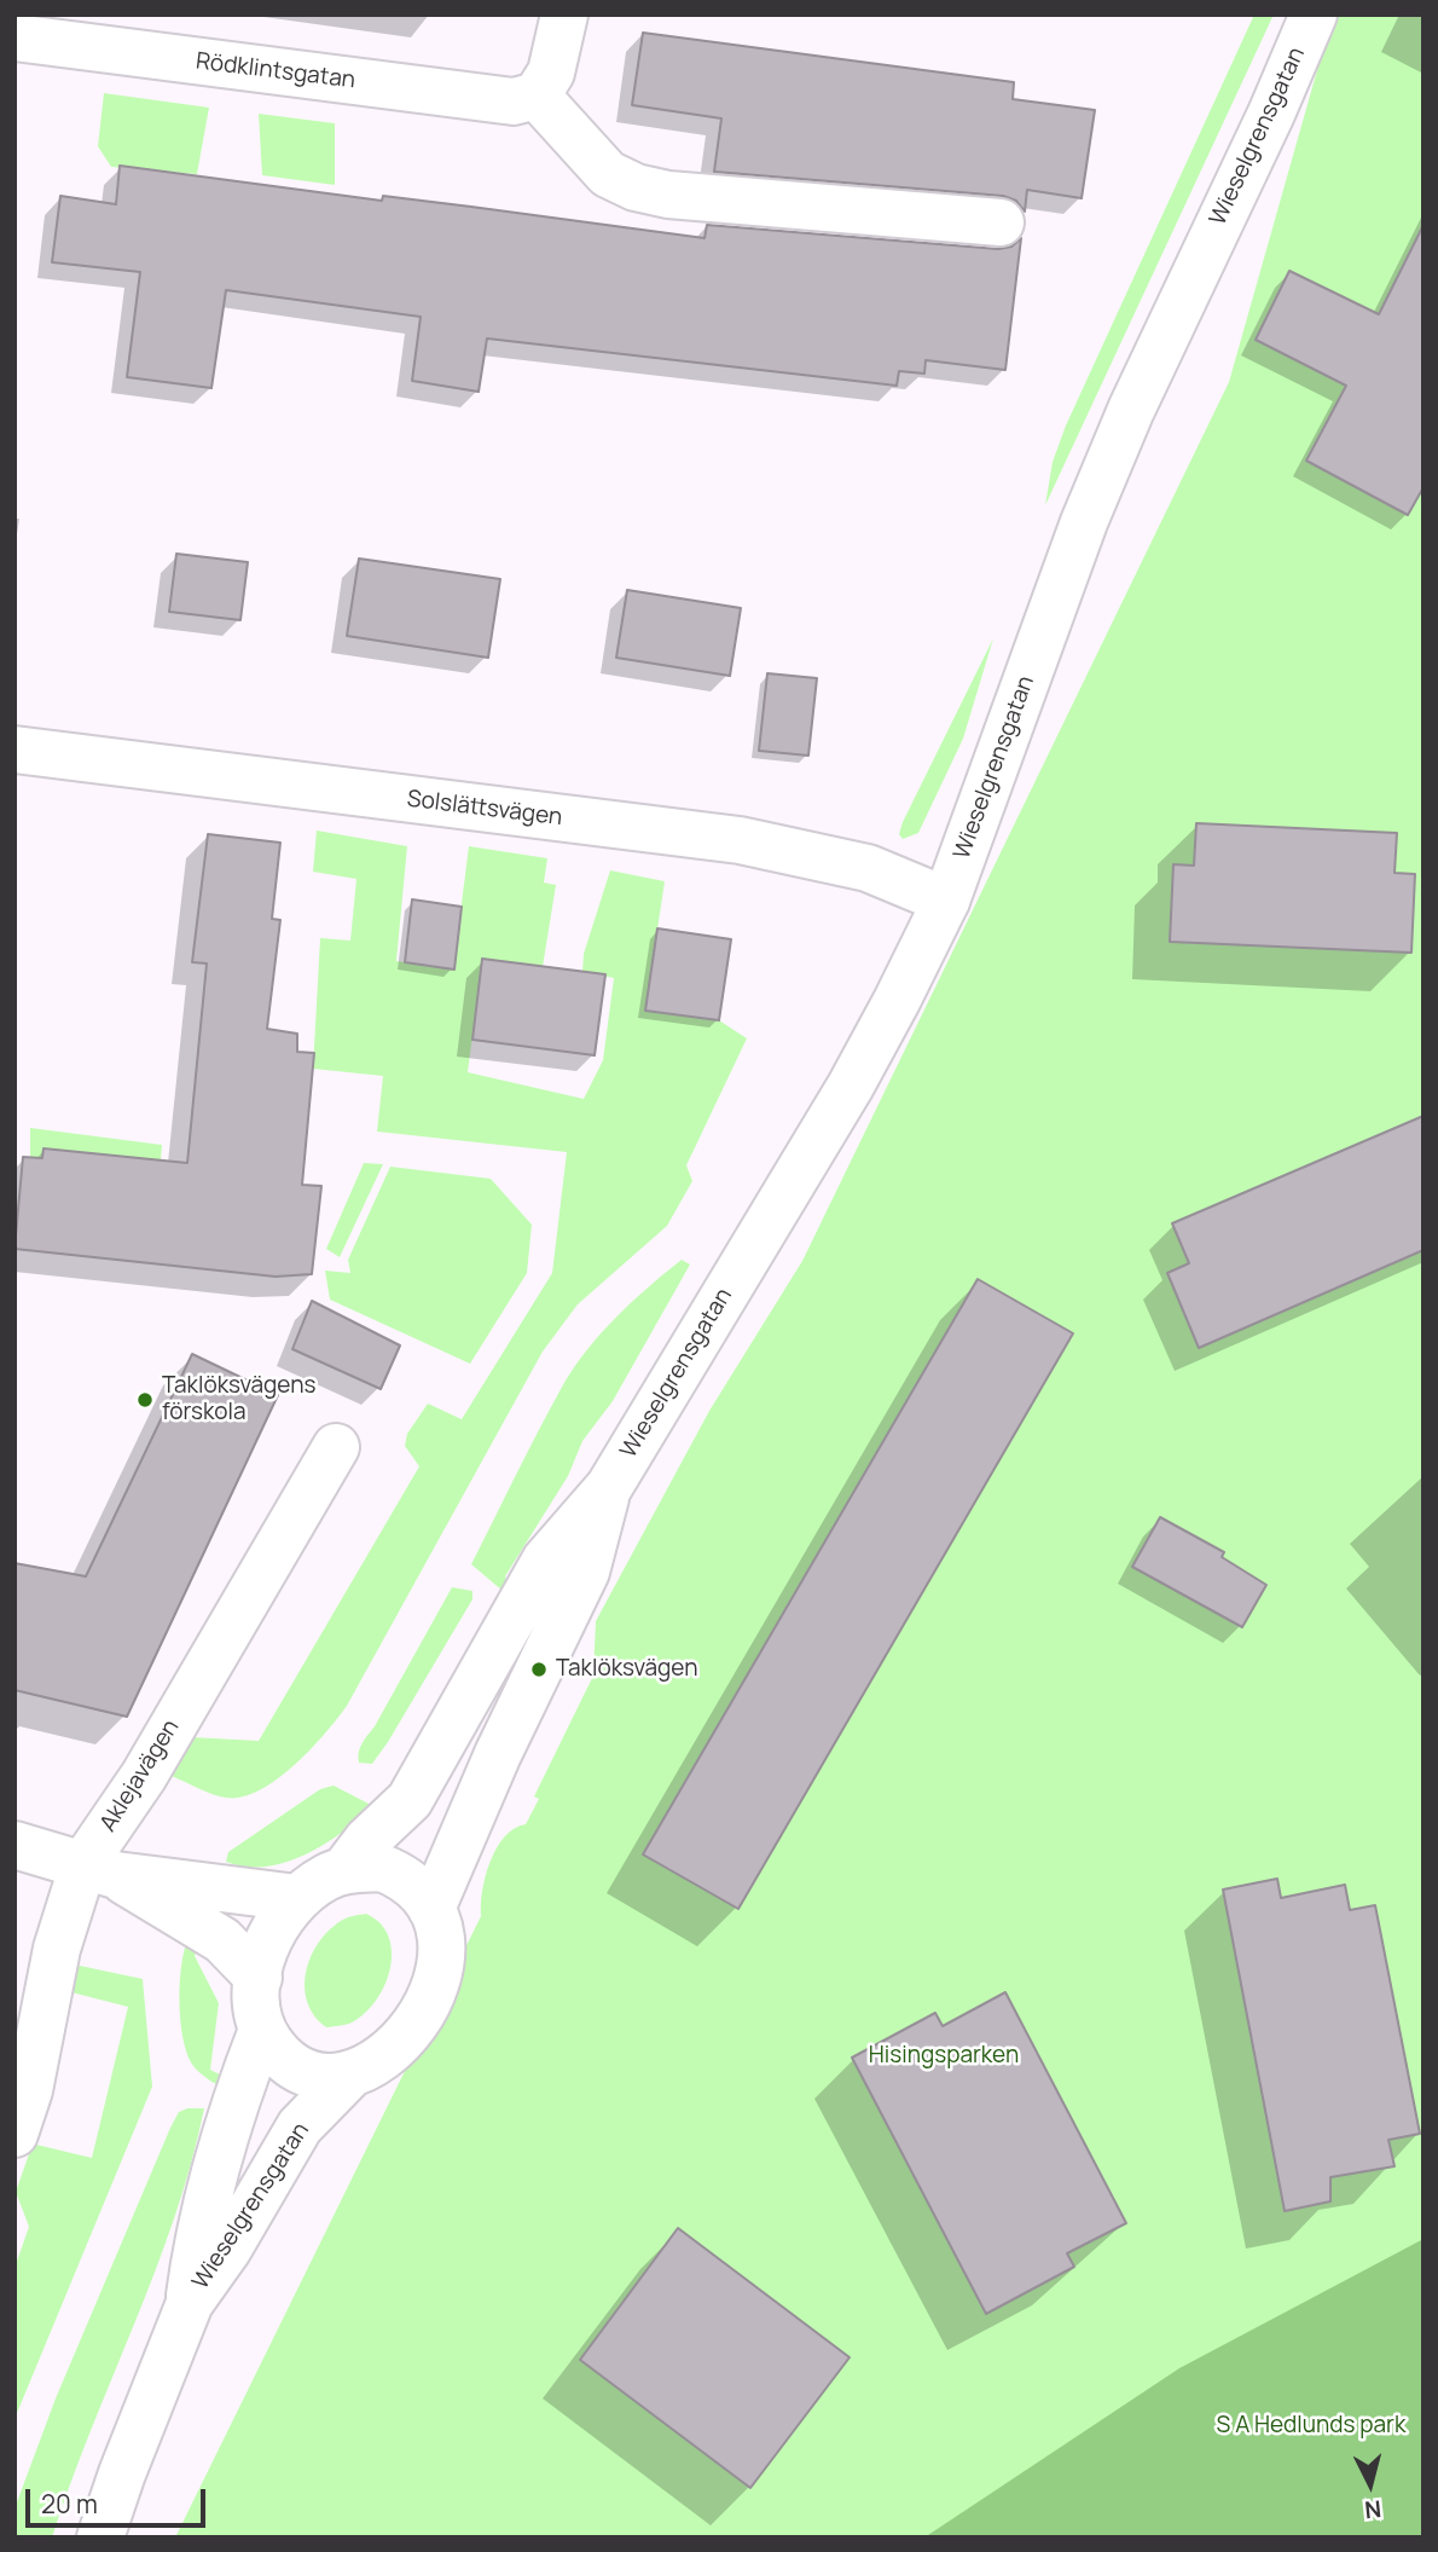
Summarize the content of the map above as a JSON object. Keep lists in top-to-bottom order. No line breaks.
{"streets":{"street":["Rödklintsgatan","Wieselgrensgatan","Solslättsvägen","Aklejavägen"]},"crossings":[["Wieselgrensgatan","Solslättsvägen"]],"parks":["Hisingsparken","S A Hedlunds park"],"places":["Taklöksvägens förskola","Taklöksvägen"],"scale_bar":"20 m","north":"bottom"}
